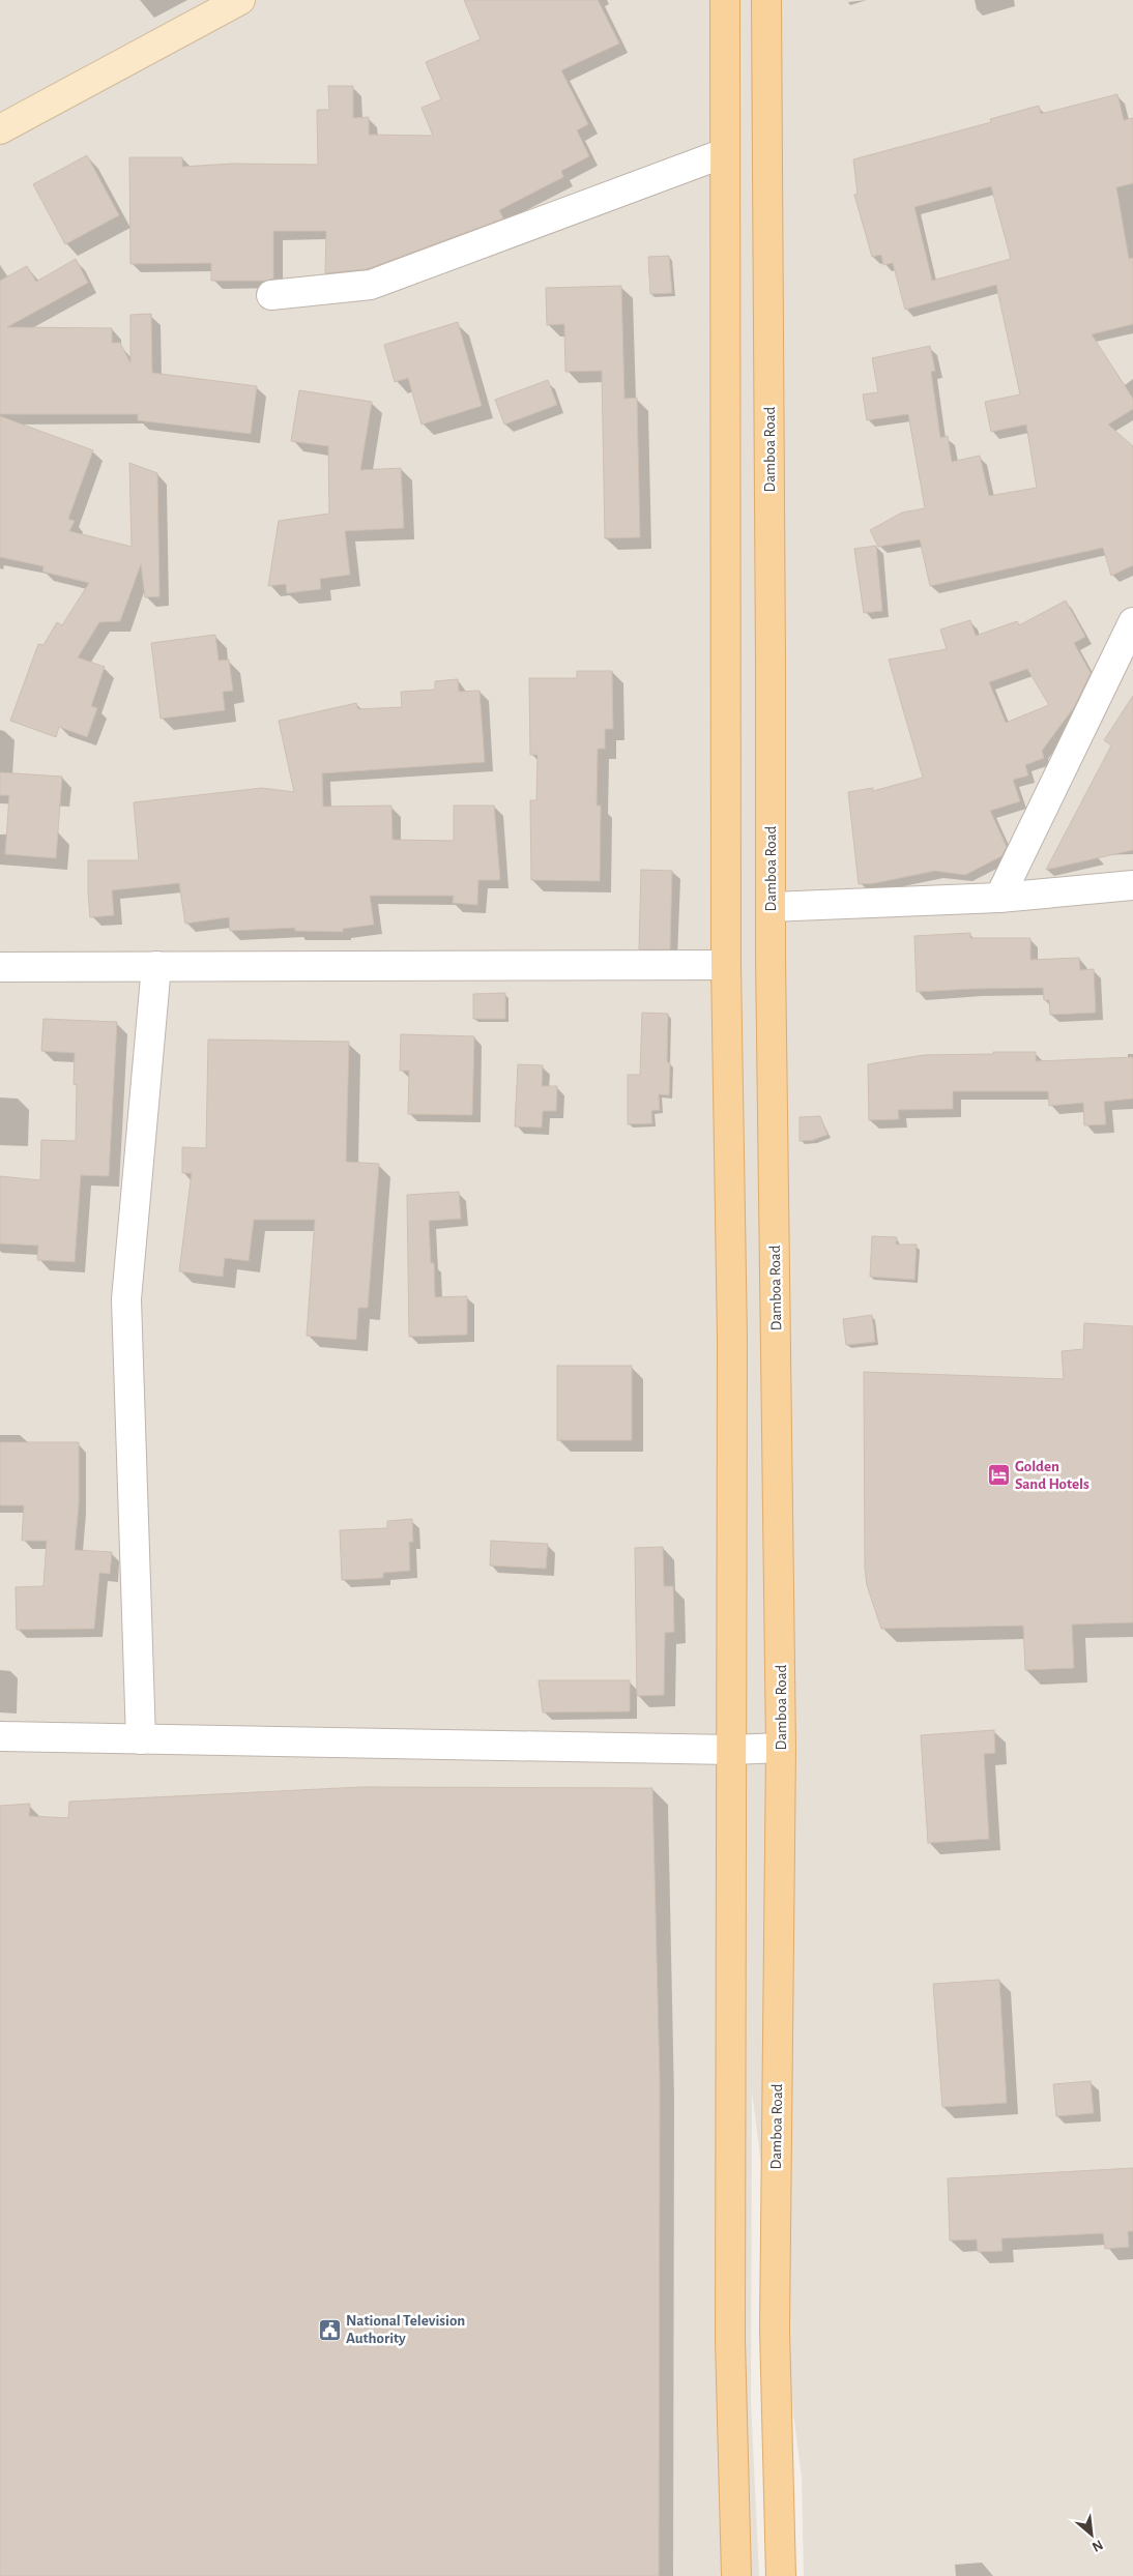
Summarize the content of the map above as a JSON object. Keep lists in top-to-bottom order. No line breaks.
{"streets":{"main road":["Damboa Road"]},"places":{"hotel":["Golden Sand Hotels"],"public building":["National Television Authority"]},"north":"bottom right"}
